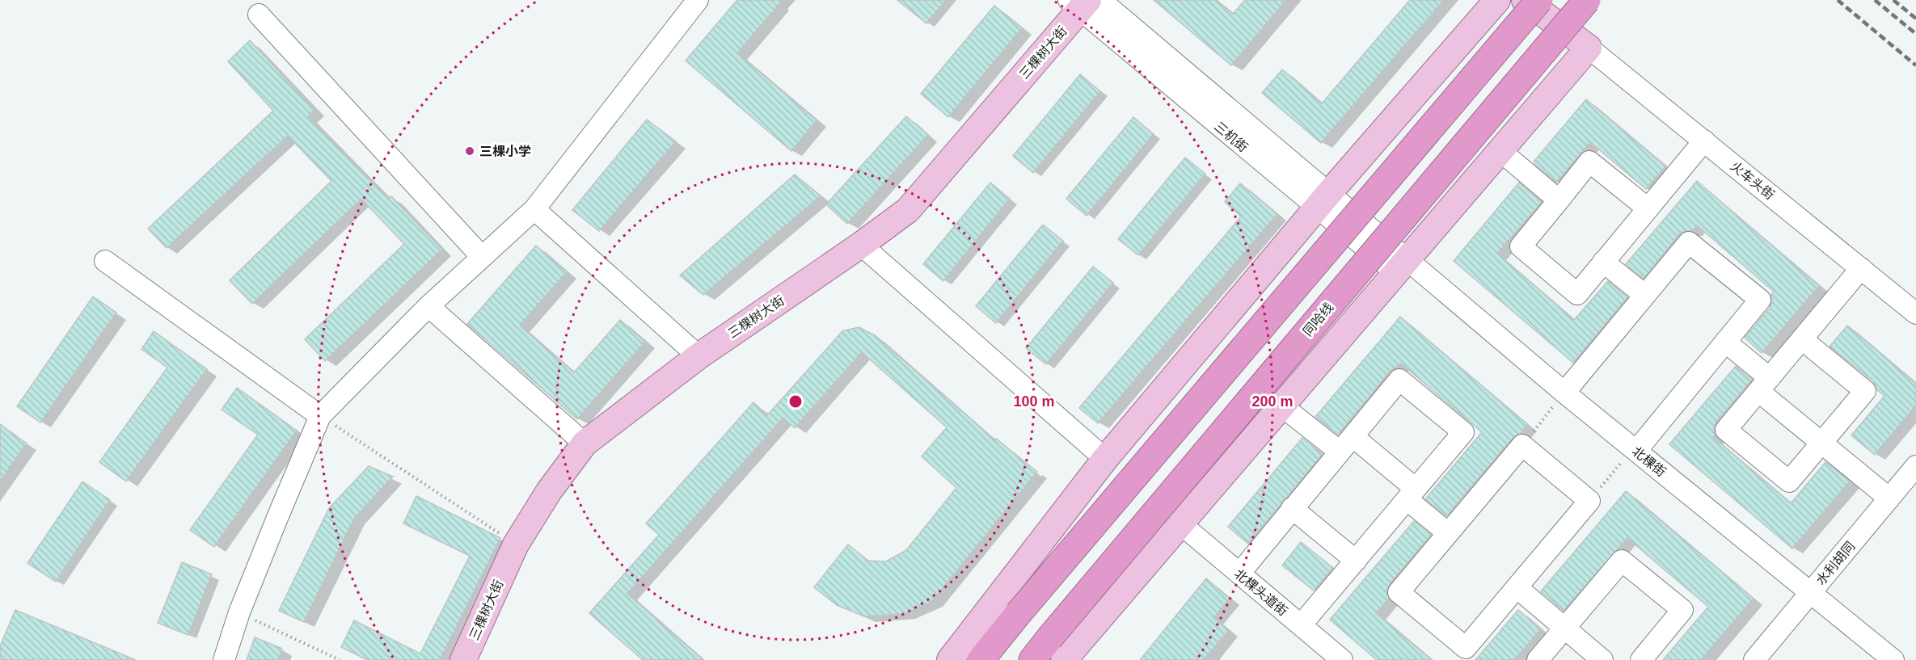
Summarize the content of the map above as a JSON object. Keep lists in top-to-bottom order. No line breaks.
{"streets":{"highway":["同哈线"],"main road":["三棵树大街"],"street":["三机街","火车头街","北棵街","水利胡同","北棵头道街"]},"crossings":[["三棵树大街","三机街"],["三机街","北棵街"],["北棵街","水利胡同"]],"places":["三棵小学"],"rings":["100 m","200 m"]}
